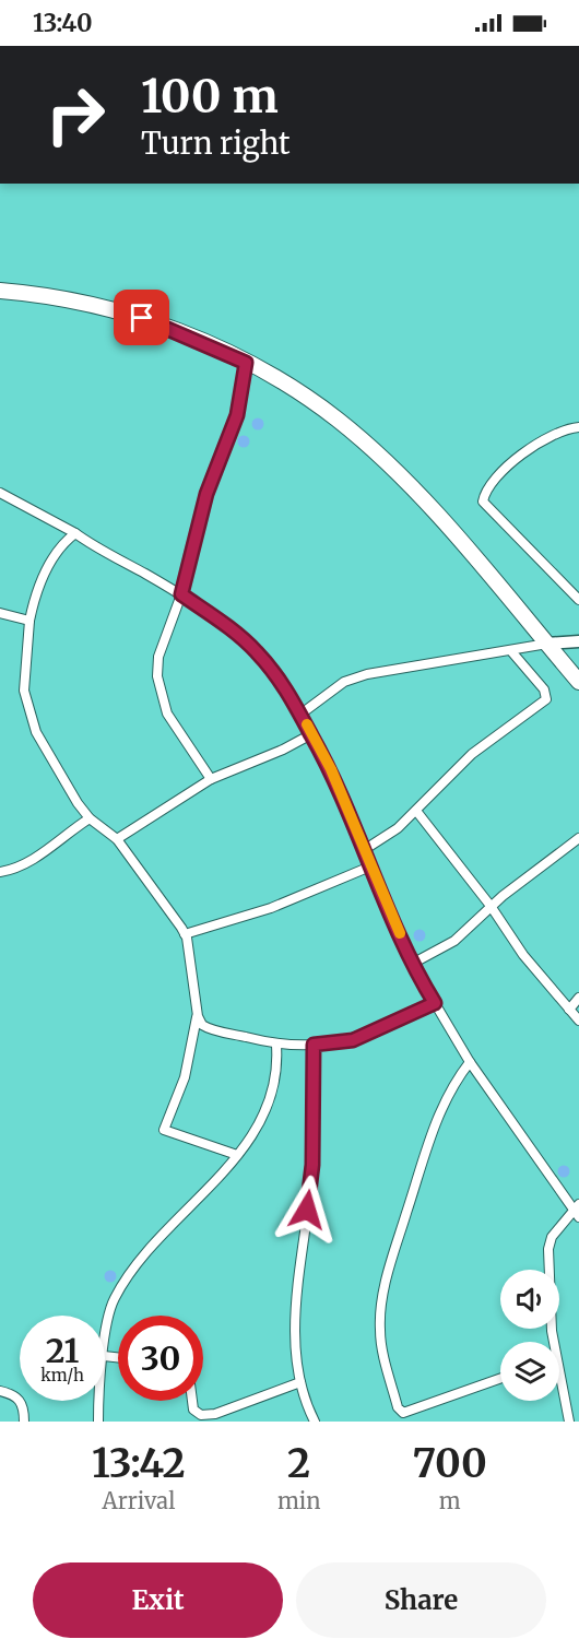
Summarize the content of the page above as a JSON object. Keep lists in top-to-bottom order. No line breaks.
{"page":{"status":"13:40","turn":["100 m","Turn right"],"speed":"21 km/h","limit":"30","eta":["13:42","Arrival","2","min","700","m"],"buttons":["Exit","Share"]}}
